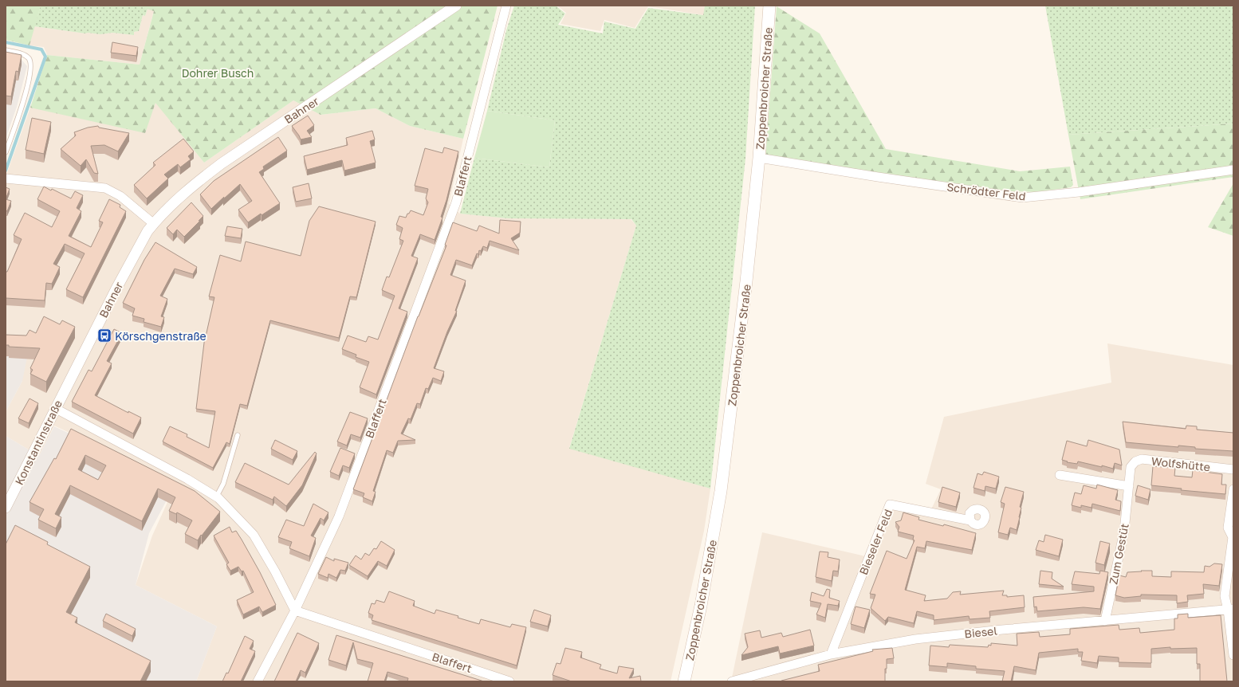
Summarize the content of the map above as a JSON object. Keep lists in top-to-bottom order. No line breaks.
{"streets":{"main road":["Zoppenbroicher Straße"],"street":["Bahner","Blaffert","Schrödter Feld","Konstantinstraße","Wolfshütte","Bieseler Feld","Zum Gestüt","Biesel"]},"crossings":[["Zoppenbroicher Straße","Schrödter Feld"],["Bahner","Konstantinstraße"],["Wolfshütte","Zum Gestüt"],["Bieseler Feld","Biesel"],["Zum Gestüt","Biesel"]],"parks":["Dohrer Busch"],"places":{"bus stop":["Körschgenstraße"]}}
